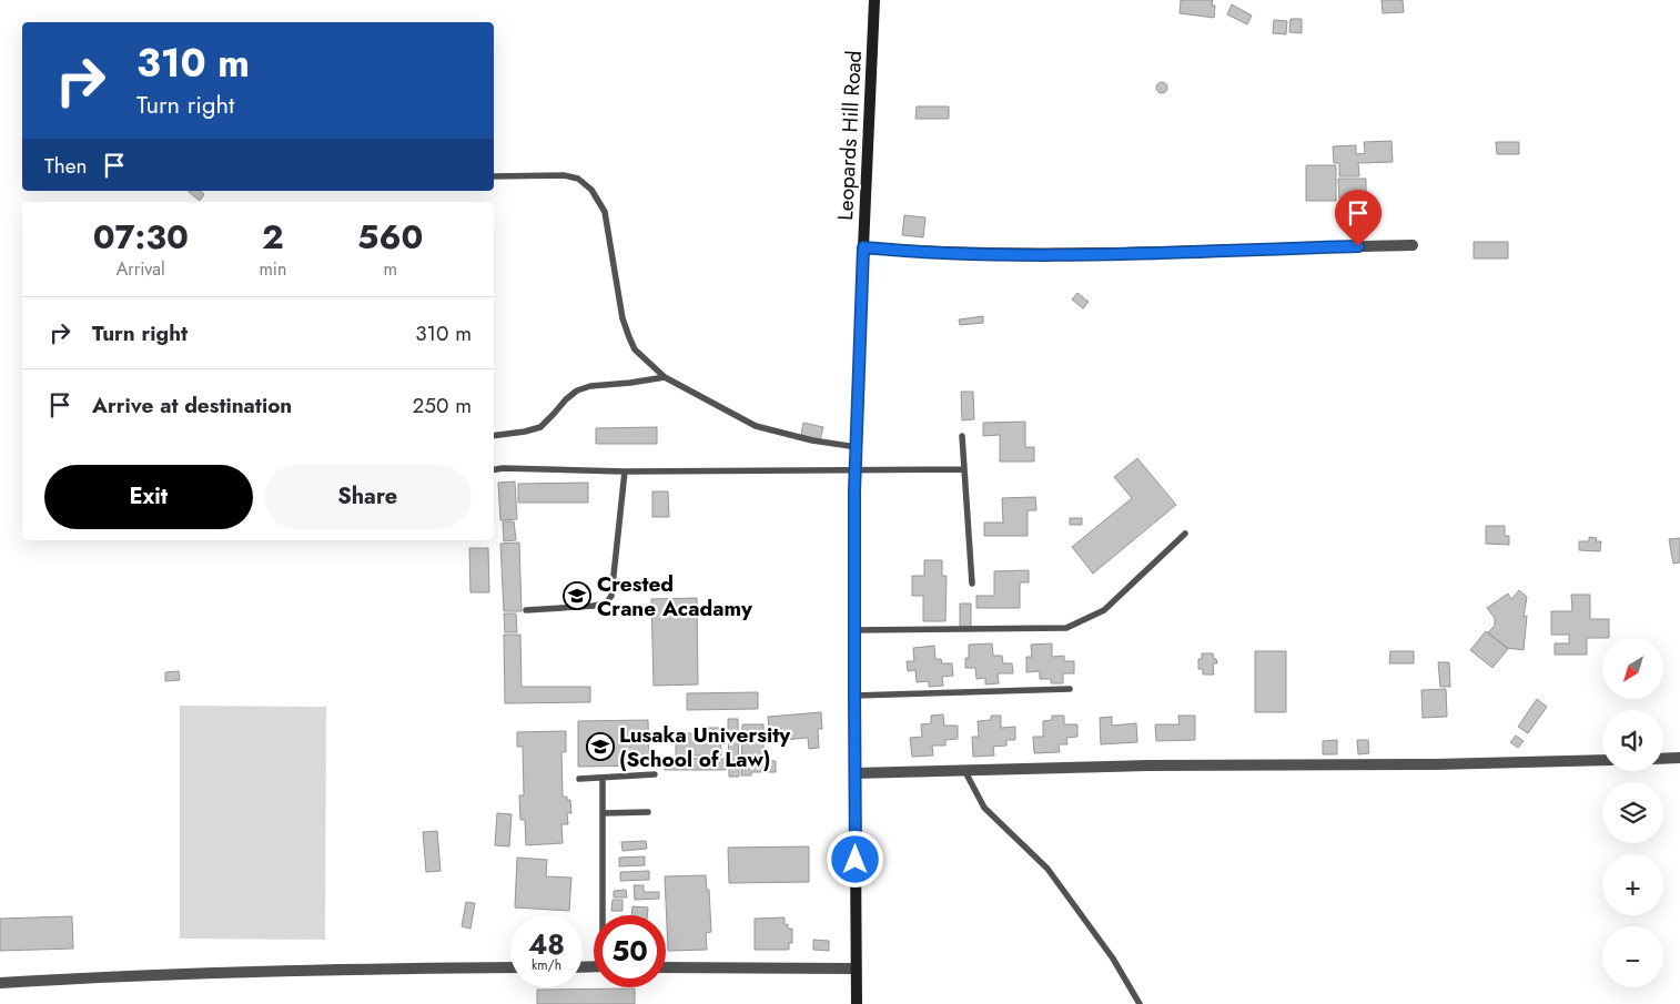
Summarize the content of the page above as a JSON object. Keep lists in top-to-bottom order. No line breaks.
{"streets":{"main road":["Leopards Hill Road"]},"places":{"school or university":["Crested Crane Acadamy","Lusaka University (School of Law)"]},"north":"bottom left","page":{"turn":["310 m","Turn right"],"then":"Then","eta":["07:30","Arrival","2","min","560","m"],"list":[{"name":"Turn right","value":"310 m"},{"name":"Arrive at destination","value":"250 m"}],"buttons":["Exit","Share"],"map_buttons":["+","−"],"speed":"48 km/h","limit":"50"}}
